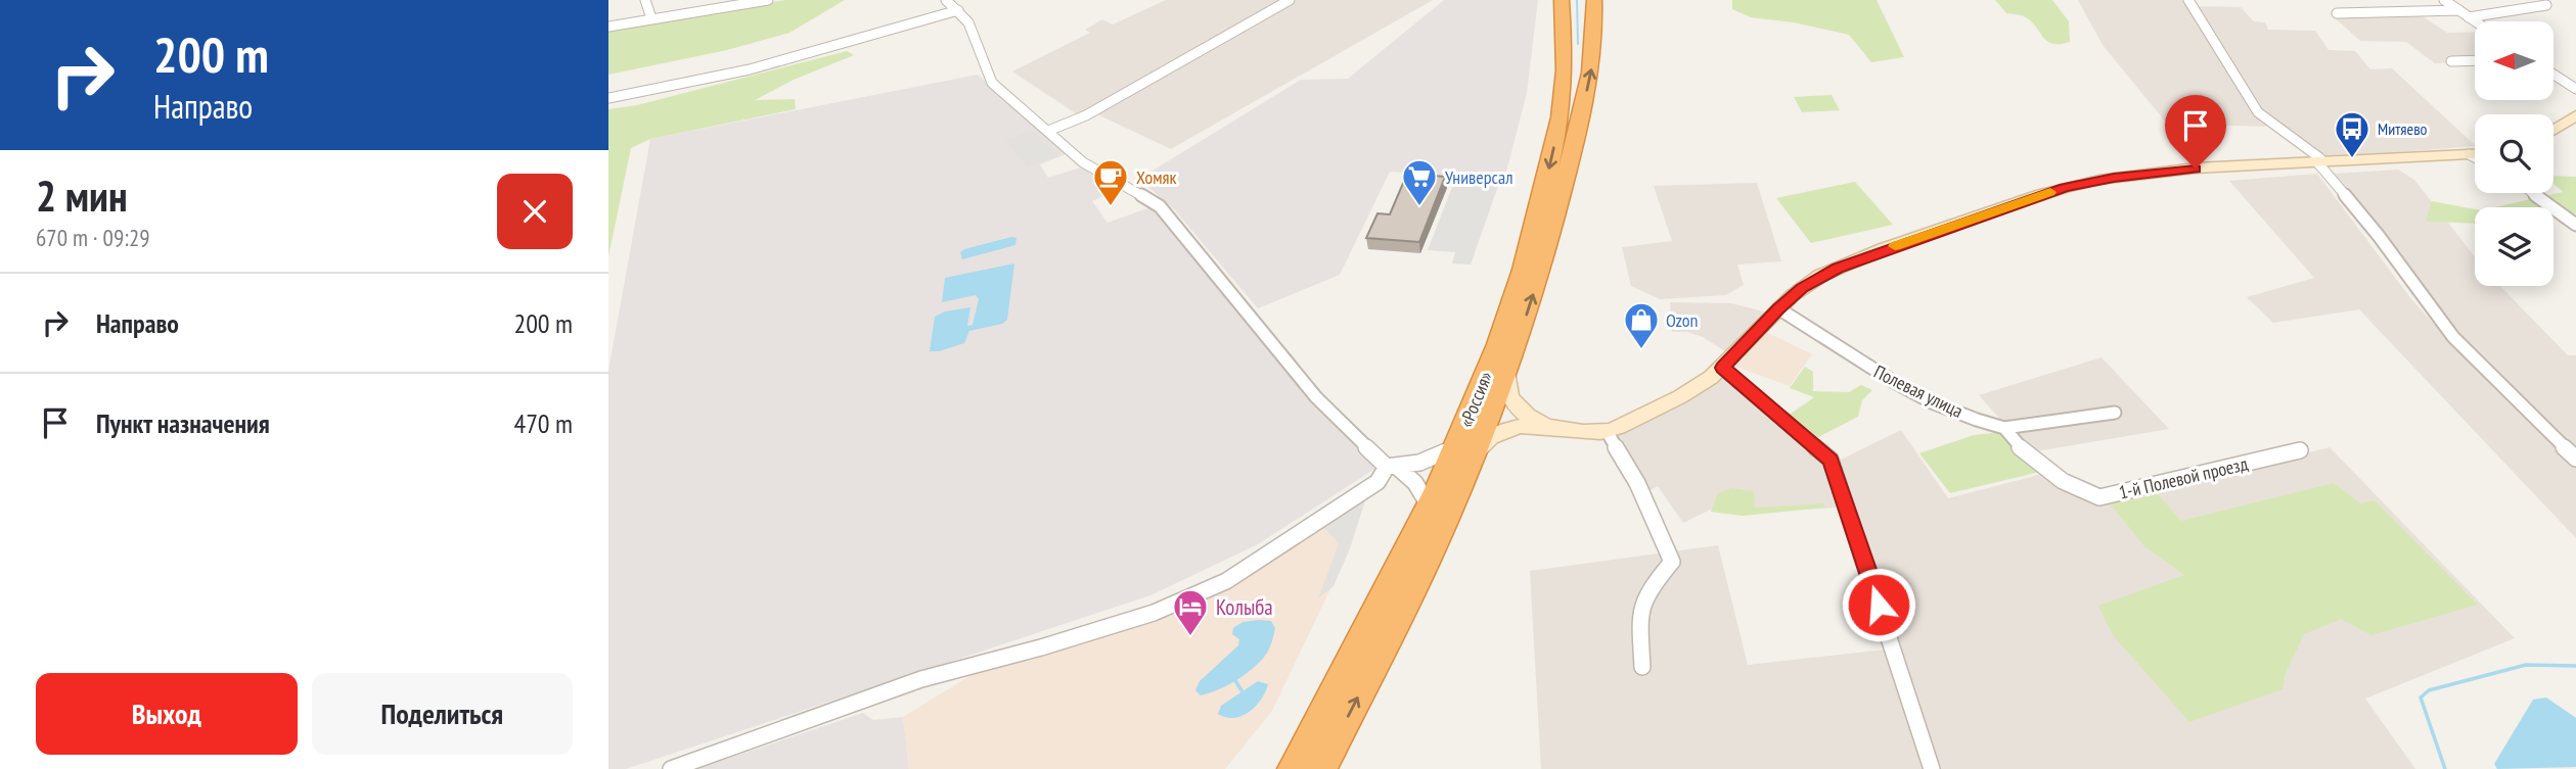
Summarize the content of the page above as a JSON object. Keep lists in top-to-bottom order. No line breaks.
{"streets":{"highway":["«Россия»"],"street":["Полевая улица","1-й Полевой проезд"]},"crossings":[["Полевая улица","1-й Полевой проезд"]],"places":{"bus stop":["Митяево"],"cafe":["Хомяк"],"supermarket":["Универсал"],"shop":["Ozon"],"hotel":["Колыба"]},"north":"left","page":{"turn":["200 m","Направо"],"heading":["2 мин","670 m · 09:29"],"list":[{"name":"Направо","value":"200 m"},{"name":"Пункт назначения","value":"470 m"}],"buttons":["Выход","Поделиться"]}}
